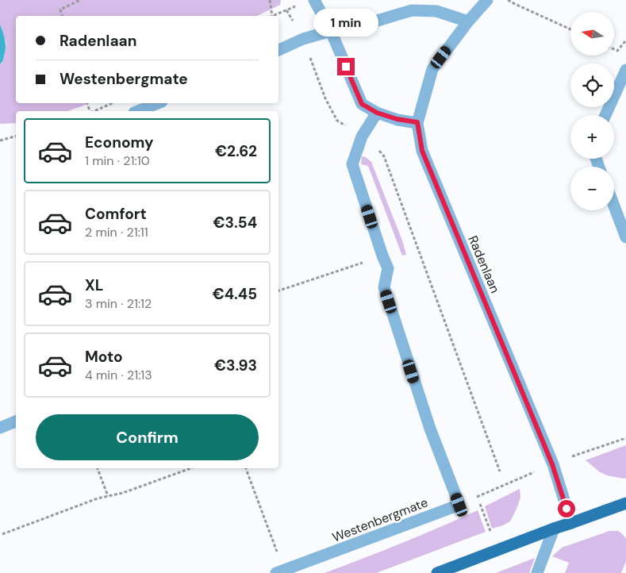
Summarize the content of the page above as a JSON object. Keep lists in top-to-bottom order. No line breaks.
{"streets":{"street":["Radenlaan","Westenbergmate"]},"north":"left","page":{"bubble":"1 min","map_buttons":["+","−"],"banner":["Radenlaan","Westenbergmate"],"list":[{"name":"Economy","note":"1 min · 21:10","value":"€2.62"},{"name":"Comfort","note":"2 min · 21:11","value":"€3.54"},{"name":"XL","note":"3 min · 21:12","value":"€4.45"},{"name":"Moto","note":"4 min · 21:13","value":"€3.93"}],"buttons":"Confirm"}}
